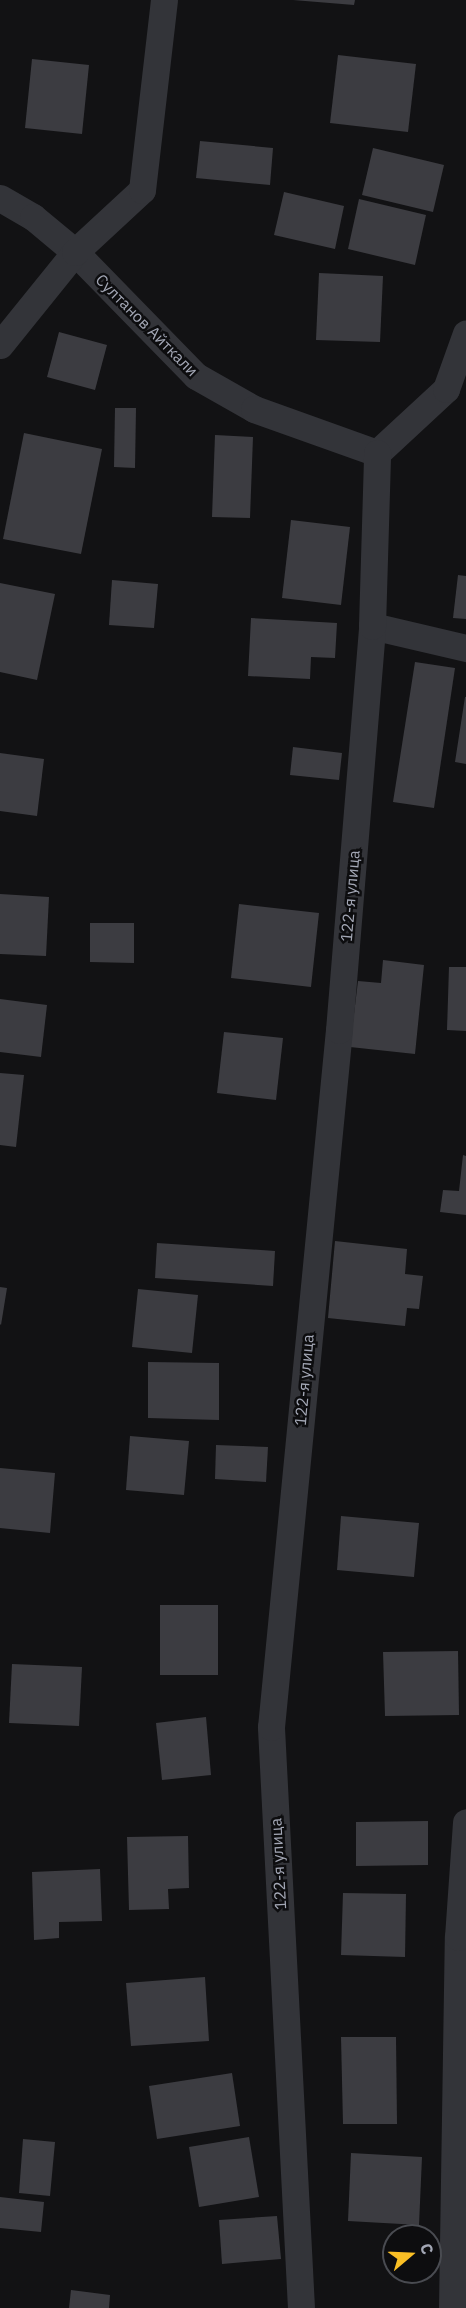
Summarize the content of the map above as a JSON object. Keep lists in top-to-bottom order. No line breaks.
{"streets":{"street":["Султанов Айткали","122-я улица"]},"crossings":[["Султанов Айткали","122-я улица"]],"north":"right"}
